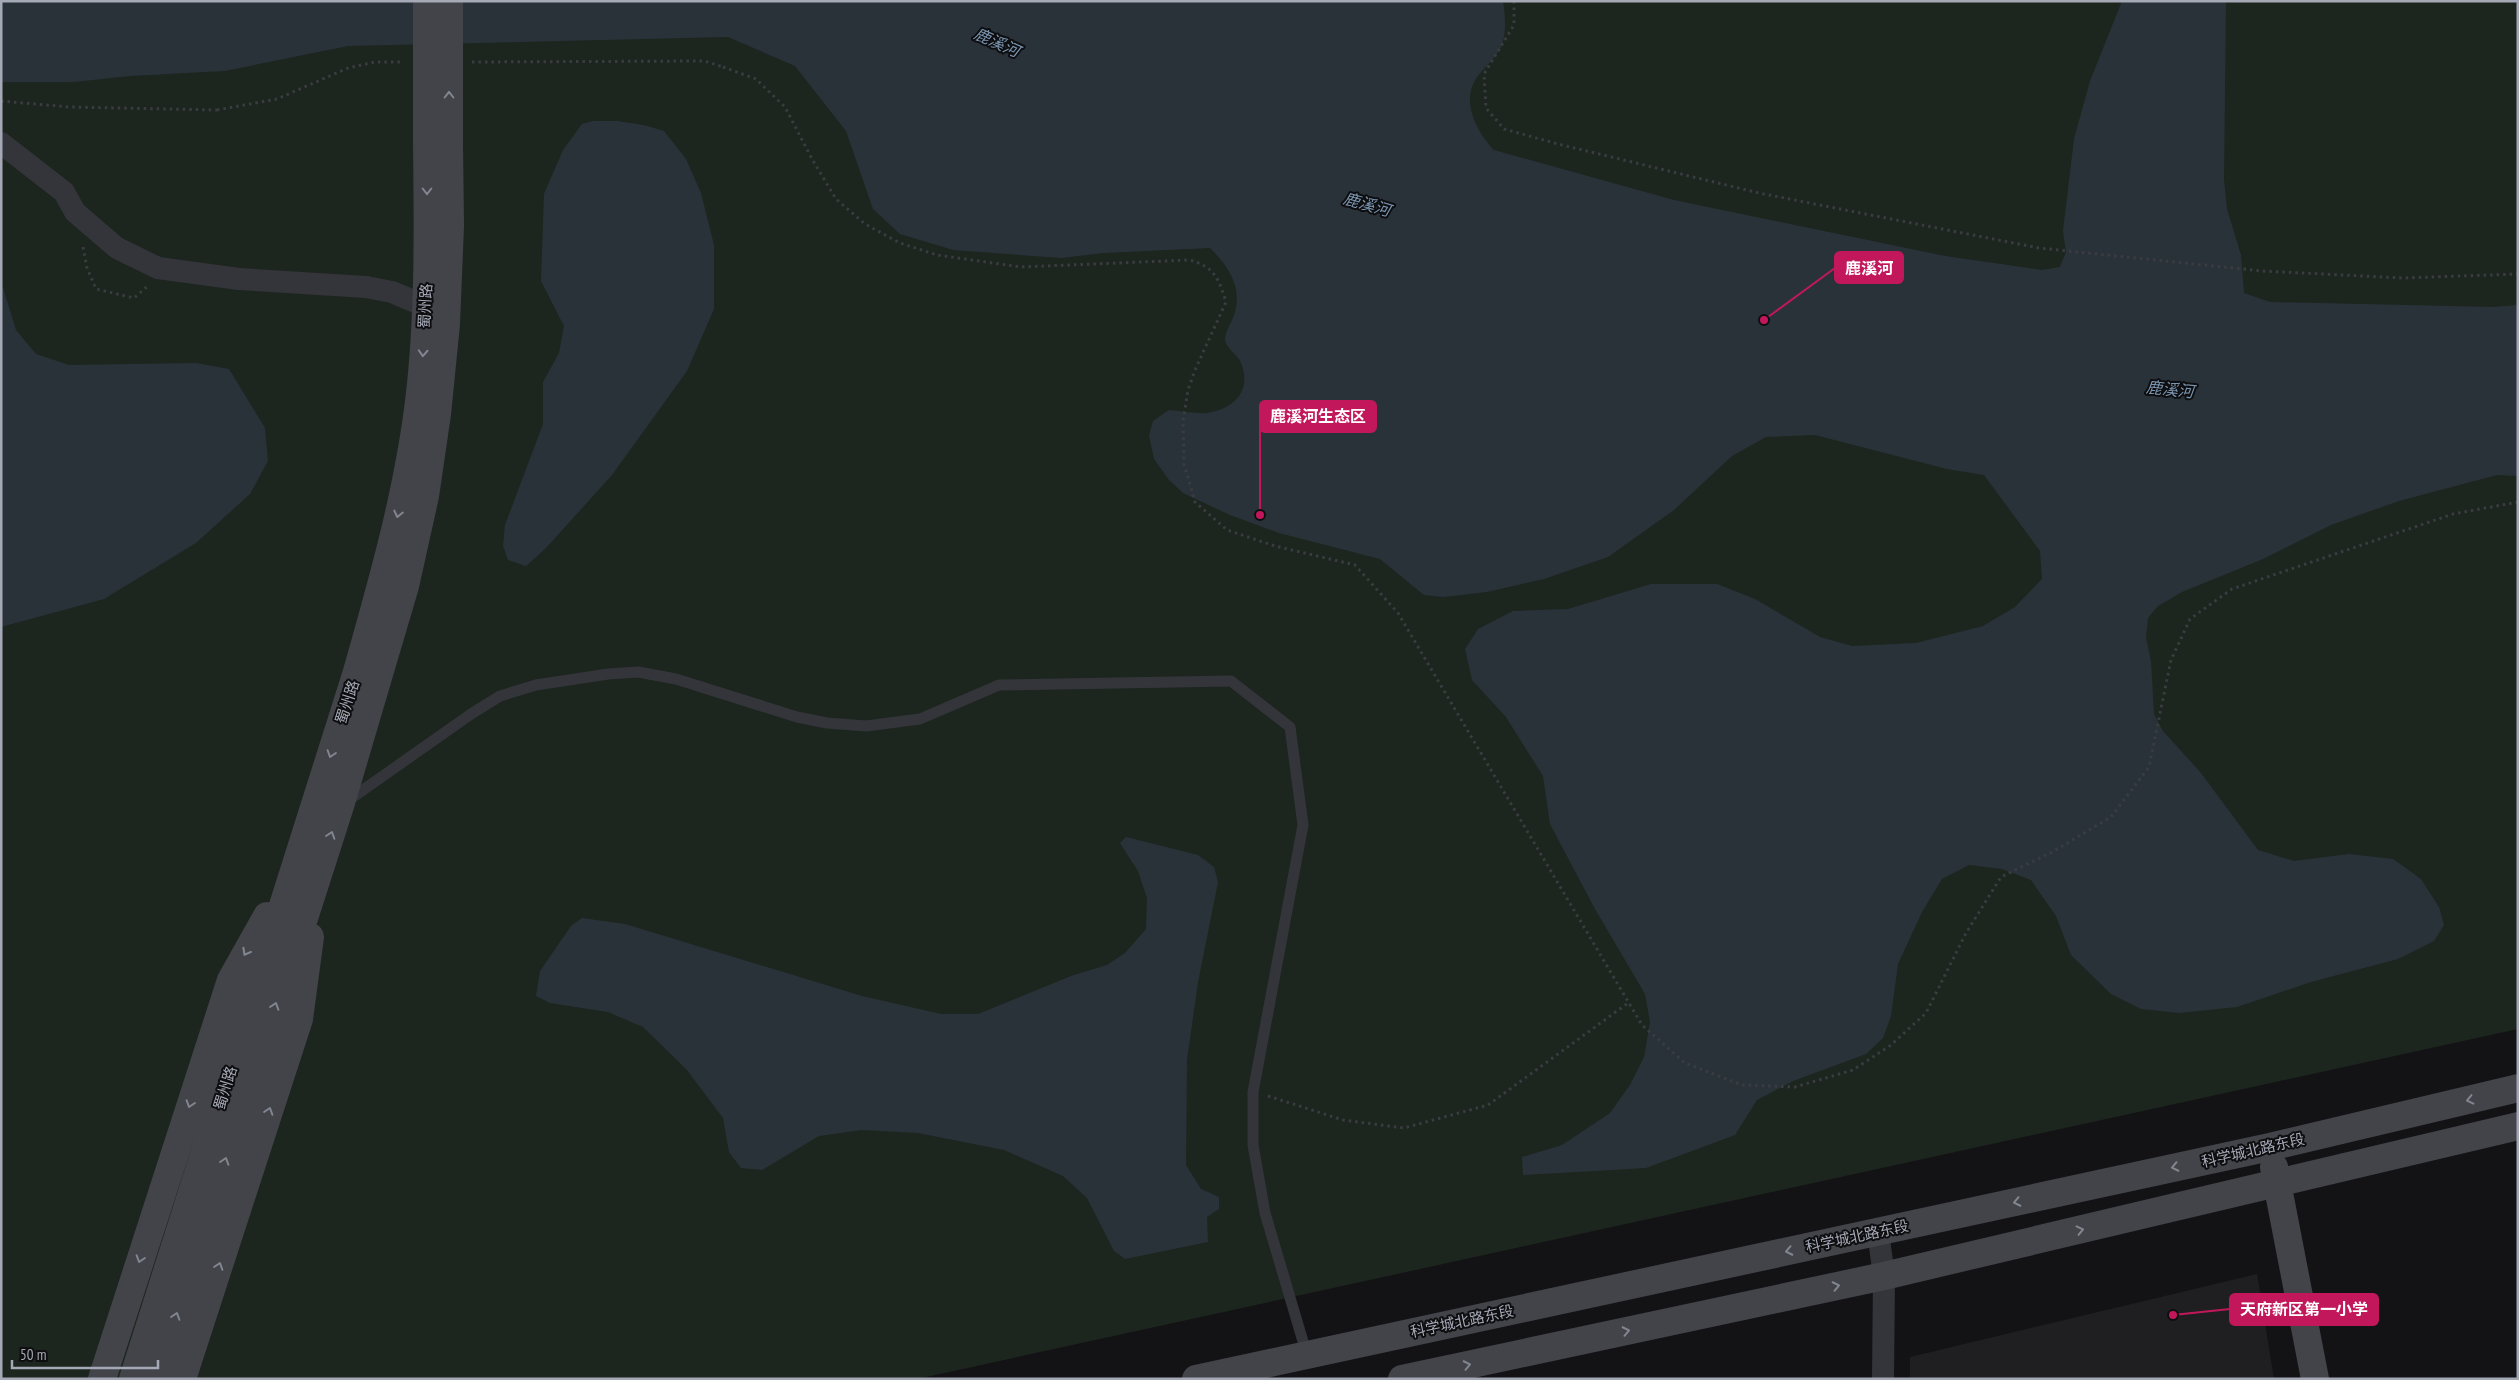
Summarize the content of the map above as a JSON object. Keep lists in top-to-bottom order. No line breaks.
{"streets":{"main road":["蜀州路","科学城北路东段"]},"water":["鹿溪河"],"places":["鹿溪河","鹿溪河生态区","天府新区第一小学"],"scale_bar":"50 m"}
